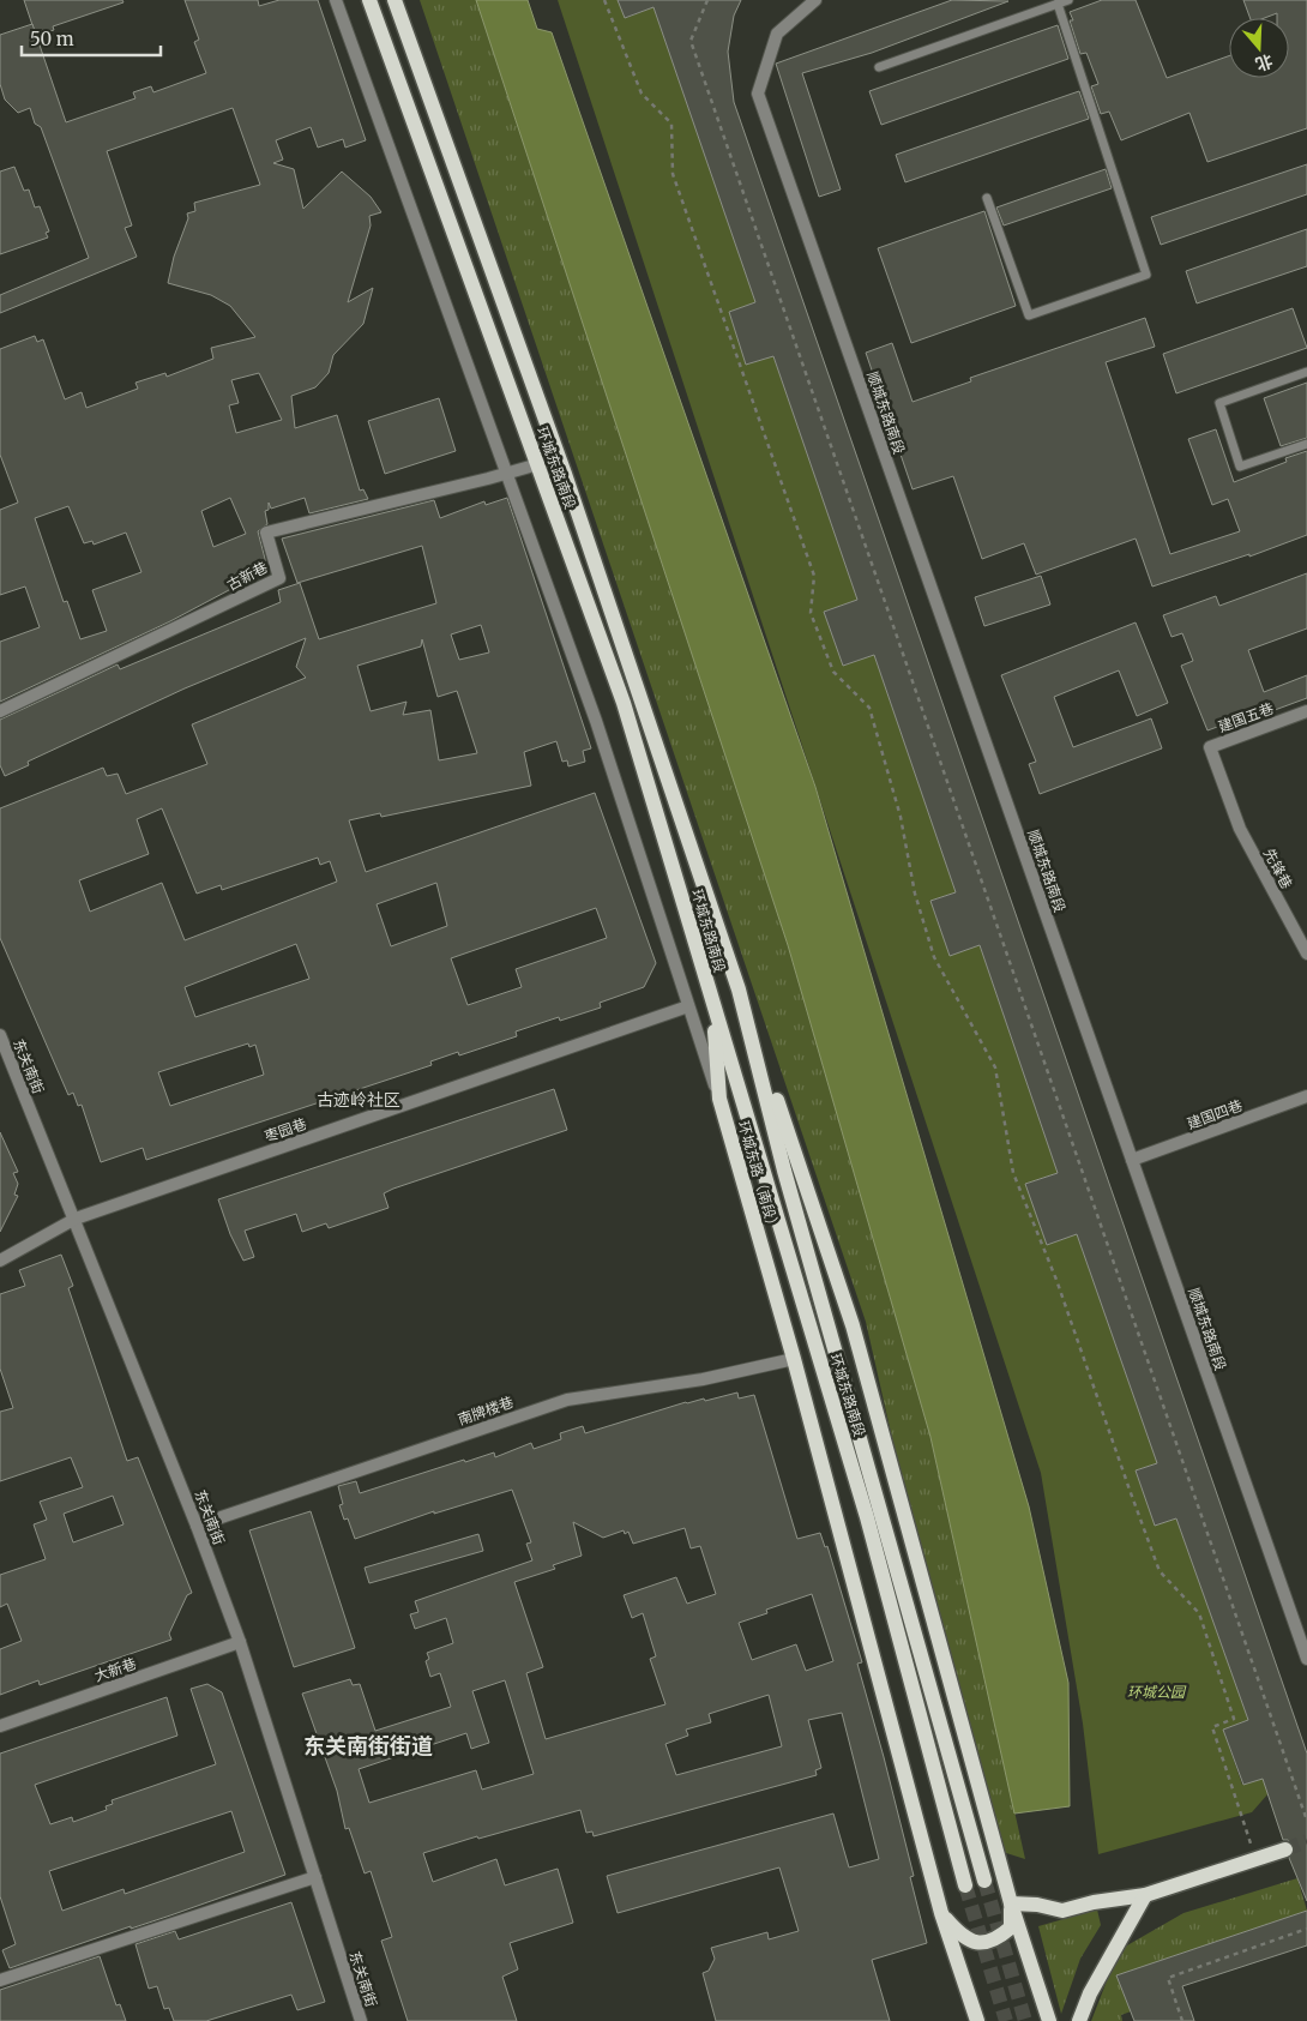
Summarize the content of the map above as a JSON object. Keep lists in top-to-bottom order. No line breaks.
{"streets":{"main road":["环城东路南段","环城东路（南段）"],"street":["顺城东路南段","古新巷","建国五巷","先锋巷","东关南街","建国四巷","枣园巷","南牌楼巷","大新巷"]},"crossings":[["顺城东路南段","建国四巷"],["环城东路南段","古新巷"],["环城东路南段","环城东路（南段）"],["建国五巷","先锋巷"],["东关南街","枣园巷"],["东关南街","南牌楼巷"],["东关南街","大新巷"],["环城东路（南段）","南牌楼巷"]],"districts":["古迹岭社区","东关南街街道"],"parks":["环城公园"],"scale_bar":"50 m","north":"bottom"}
